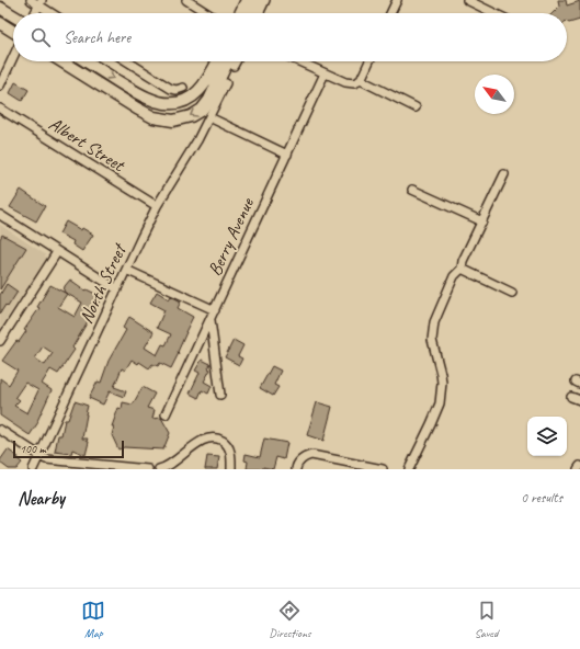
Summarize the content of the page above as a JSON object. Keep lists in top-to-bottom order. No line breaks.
{"streets":{"street":["Albert Street","Berry Avenue","North Street"]},"crossings":[["Albert Street","North Street"]],"scale_bar":"100 m","north":"top left","page":{"search":"Search here","scale":"100 m","heading":["Nearby","0 results"],"nav":["Map","Directions","Saved"]}}
